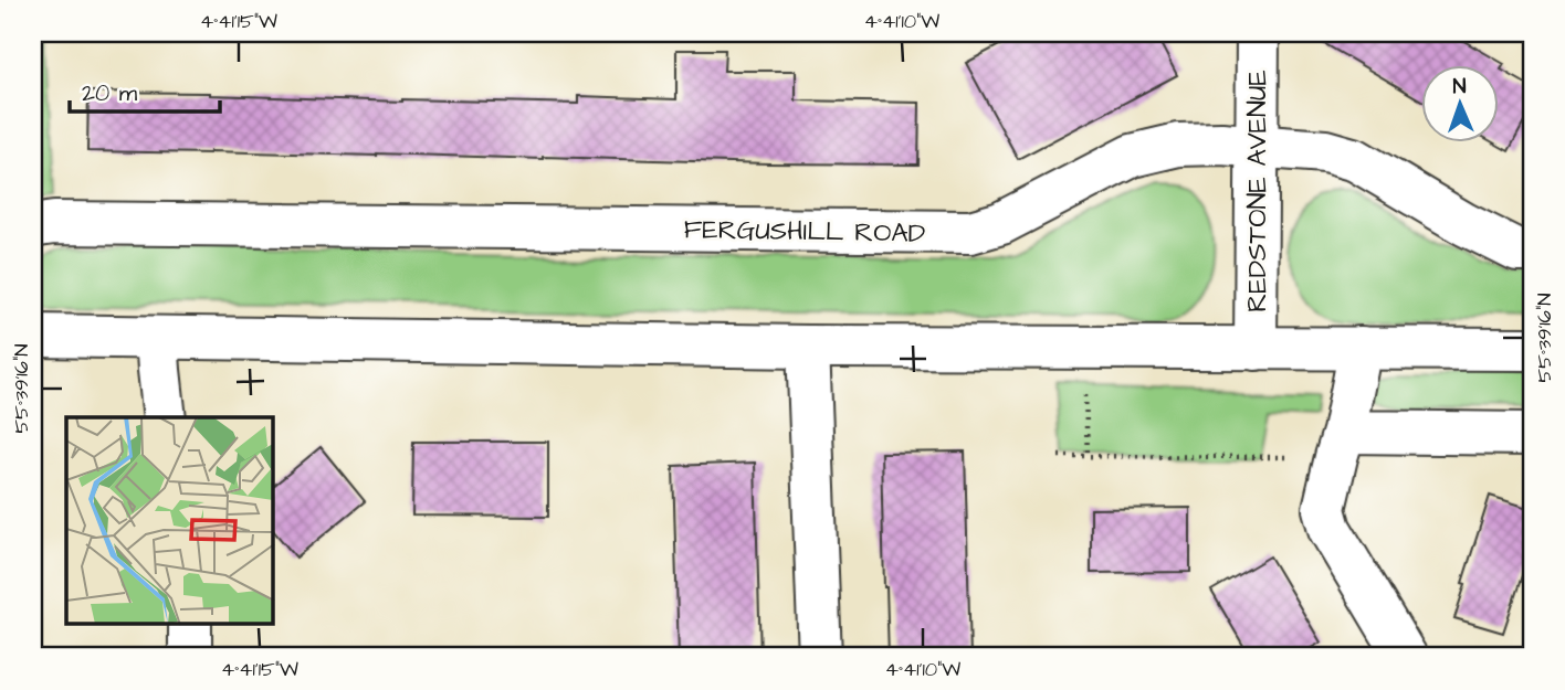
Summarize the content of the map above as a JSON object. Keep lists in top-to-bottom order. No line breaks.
{"streets":{"street":["REDSTONE AVENUE","FERGUSHILL ROAD"]},"crossings":[["REDSTONE AVENUE","FERGUSHILL ROAD"]],"scale_bar":"20 m","north":"top","coordinates":["4°41'15\"W","4°41'10\"W","55°39'16\"N"]}
